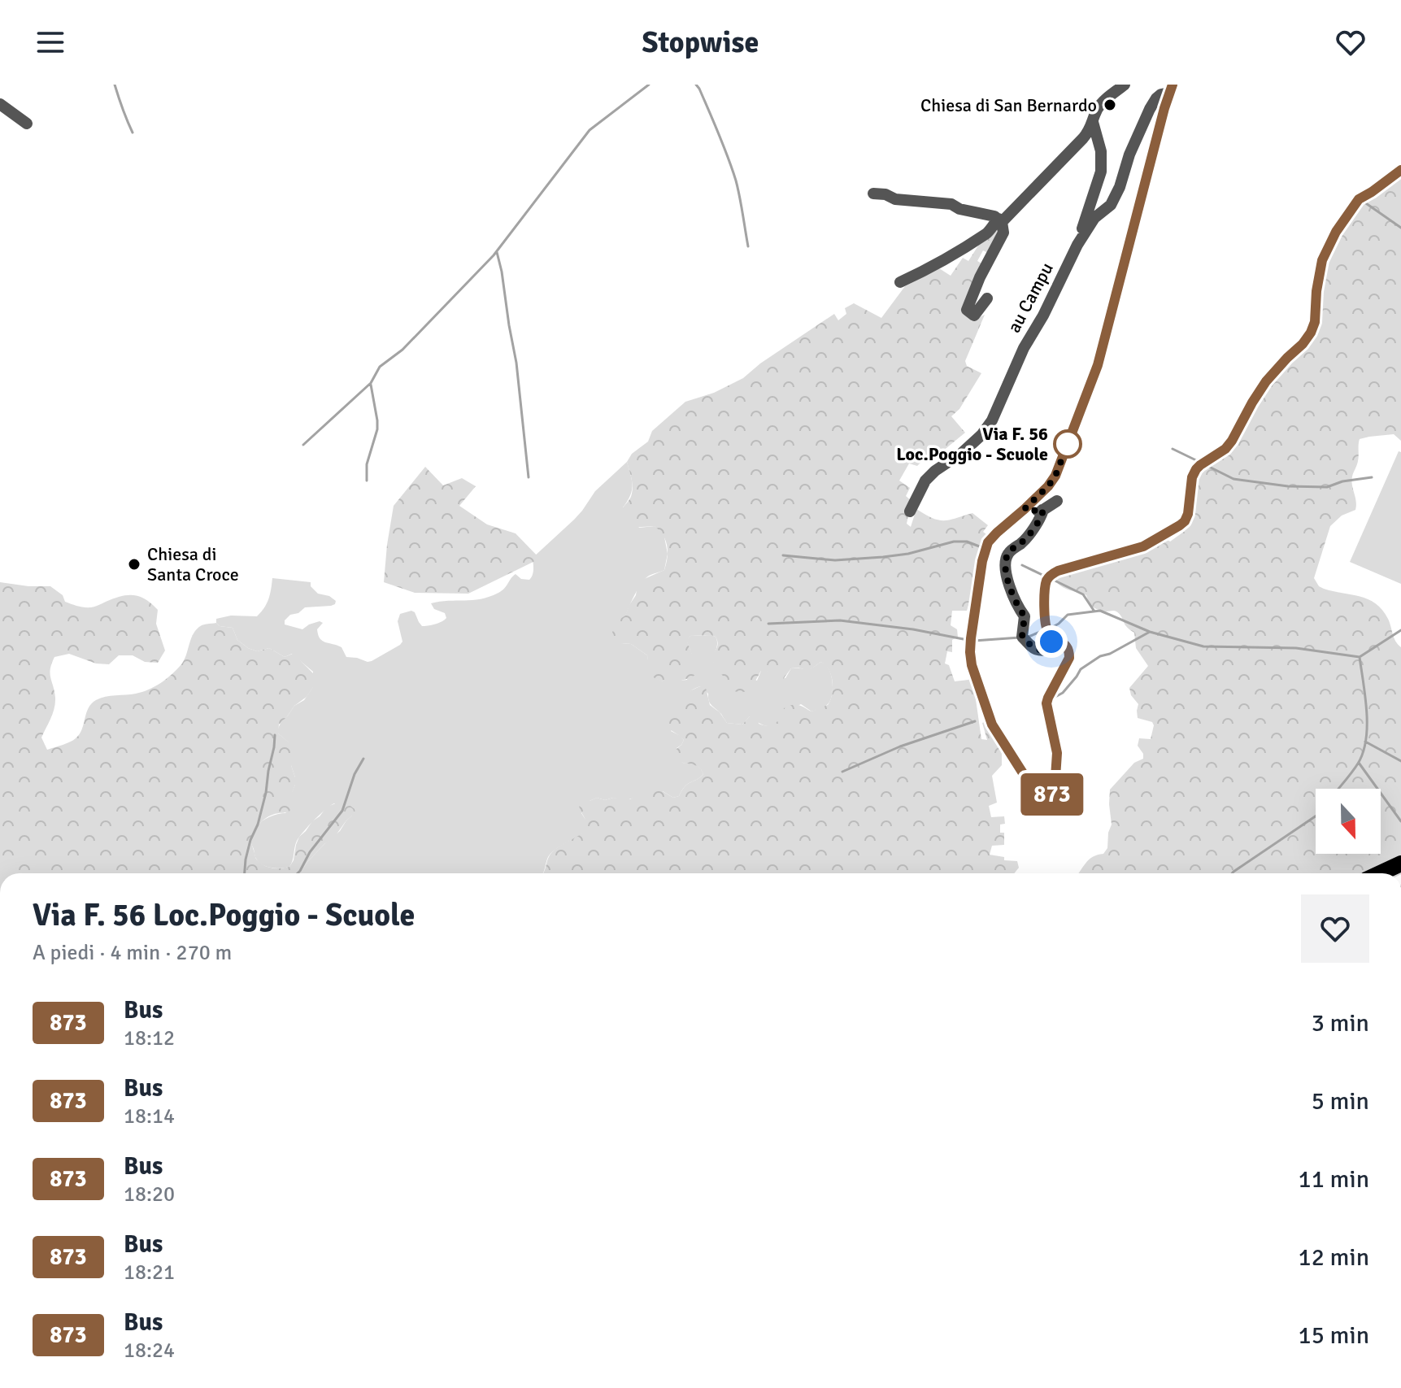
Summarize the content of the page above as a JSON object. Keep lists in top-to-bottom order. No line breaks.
{"streets":{"street":["au Campu"]},"places":["Chiesa di San Bernardo","Via F. 56 Loc.Poggio - Scuole","Chiesa di Santa Croce"],"lines":["bus line 873"],"north":"bottom","page":{"header":"Stopwise","on_map":"873","heading":["Via F. 56 Loc.Poggio - Scuole","A piedi · 4 min · 270 m"],"list":[{"mark":"873","name":"Bus","note":"18:12","value":"3 min"},{"mark":"873","name":"Bus","note":"18:14","value":"5 min"},{"mark":"873","name":"Bus","note":"18:20","value":"11 min"},{"mark":"873","name":"Bus","note":"18:21","value":"12 min"},{"mark":"873","name":"Bus","note":"18:24","value":"15 min"}]}}
